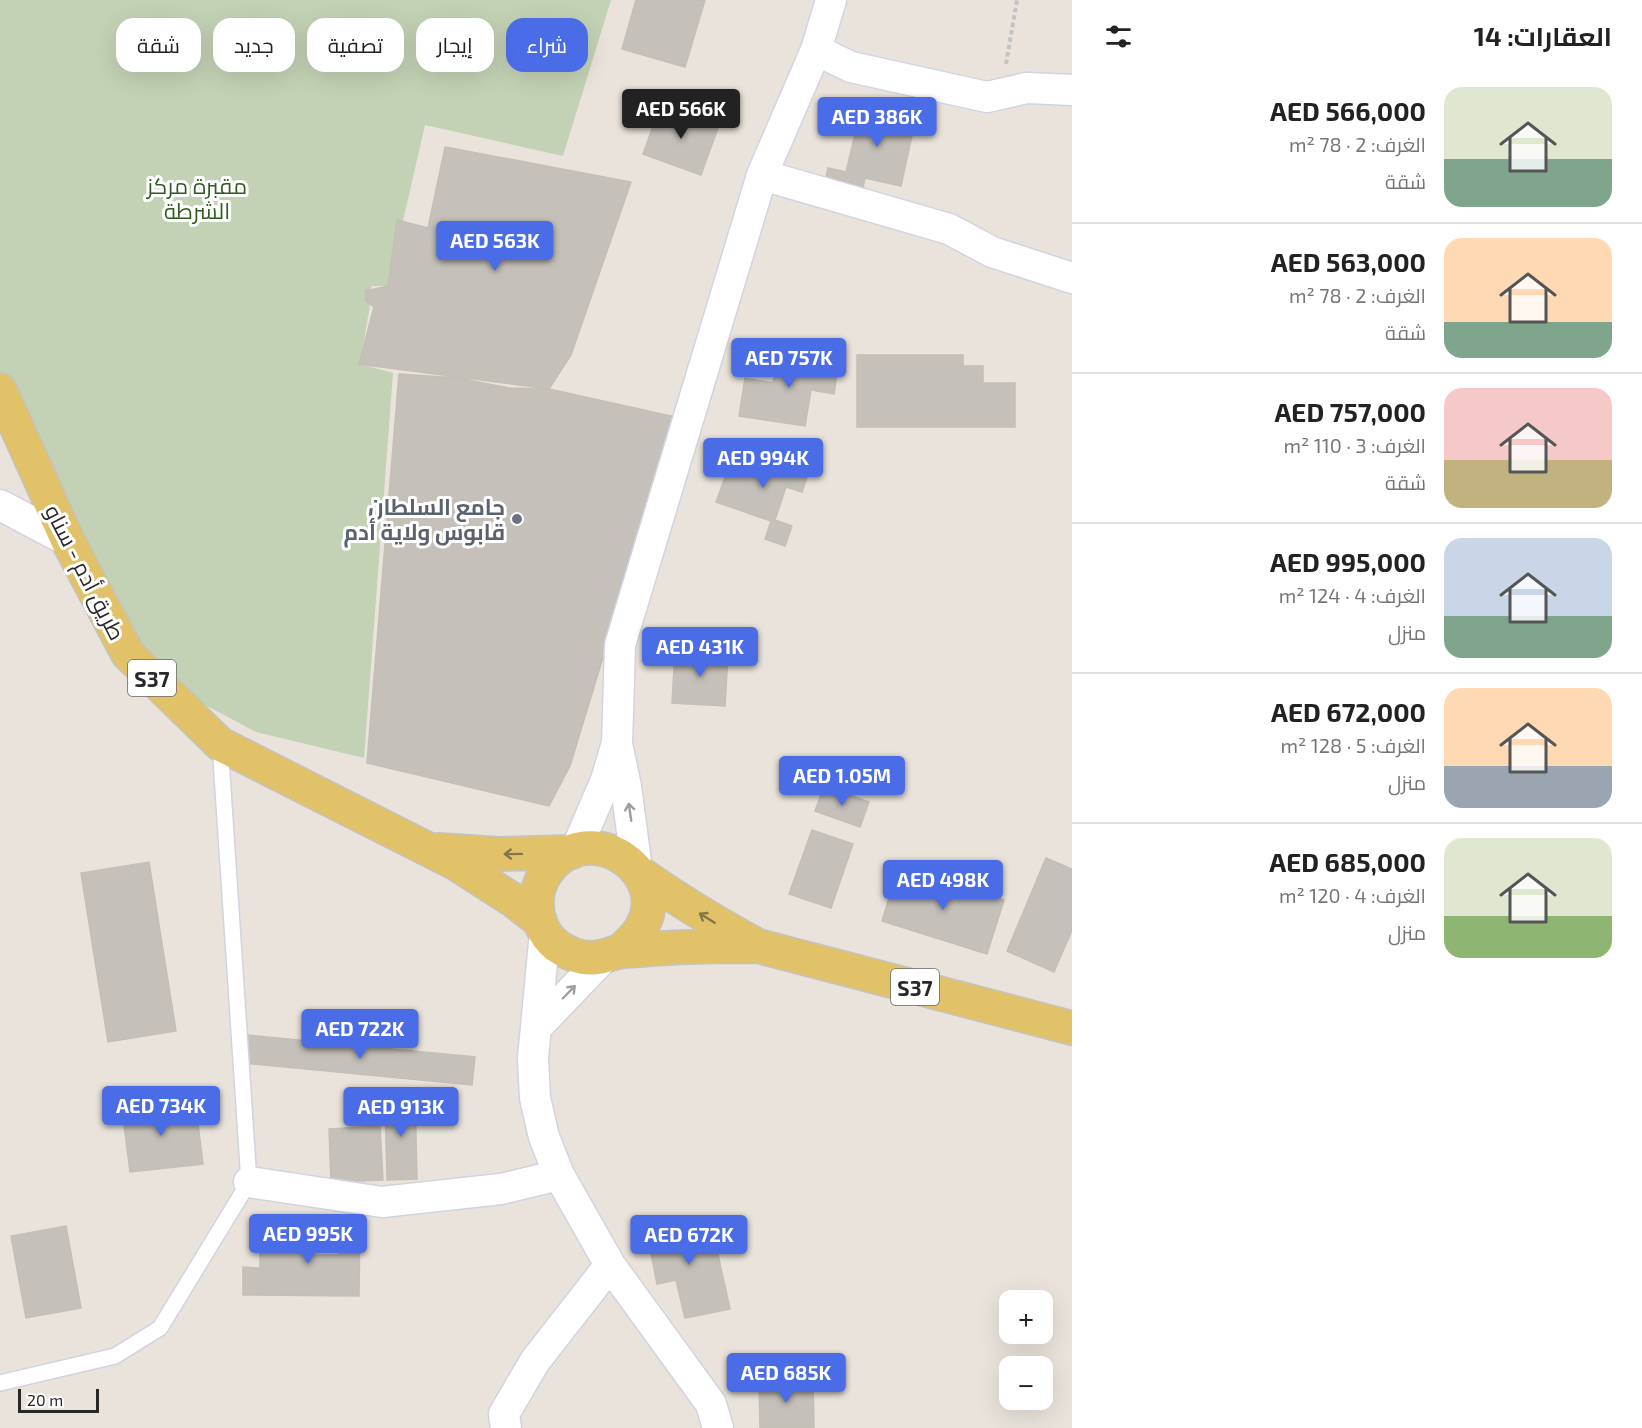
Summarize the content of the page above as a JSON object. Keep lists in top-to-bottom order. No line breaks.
{"streets":{"main road":["طريق أدم - سناو","S37"]},"crossings":[["طريق أدم - سناو","S37"]],"parks":["مقبرة مركز الشرطة"],"places":["جامع السلطان قابوس ولاية أدم"],"scale_bar":"20 m","page":{"heading":"العقارات: 14","chip":["شراء","إيجار","تصفية","جديد","شقة"],"list":[{"name":"AED 566,000","note":"الغرف: 2 · 78 m² · شقة"},{"name":"AED 563,000","note":"الغرف: 2 · 78 m² · شقة"},{"name":"AED 757,000","note":"الغرف: 3 · 110 m² · شقة"},{"name":"AED 995,000","note":"الغرف: 4 · 124 m² · منزل"},{"name":"AED 672,000","note":"الغرف: 5 · 128 m² · منزل"},{"name":"AED 685,000","note":"الغرف: 4 · 120 m² · منزل"}],"price":["AED 566K","AED 386K","AED 563K","AED 757K","AED 994K","AED 431K","AED 1.05M","AED 498K","AED 722K","AED 734K","AED 913K","AED 995K","AED 672K","AED 685K"],"map_buttons":["+","−"],"scale":"20 m"}}
